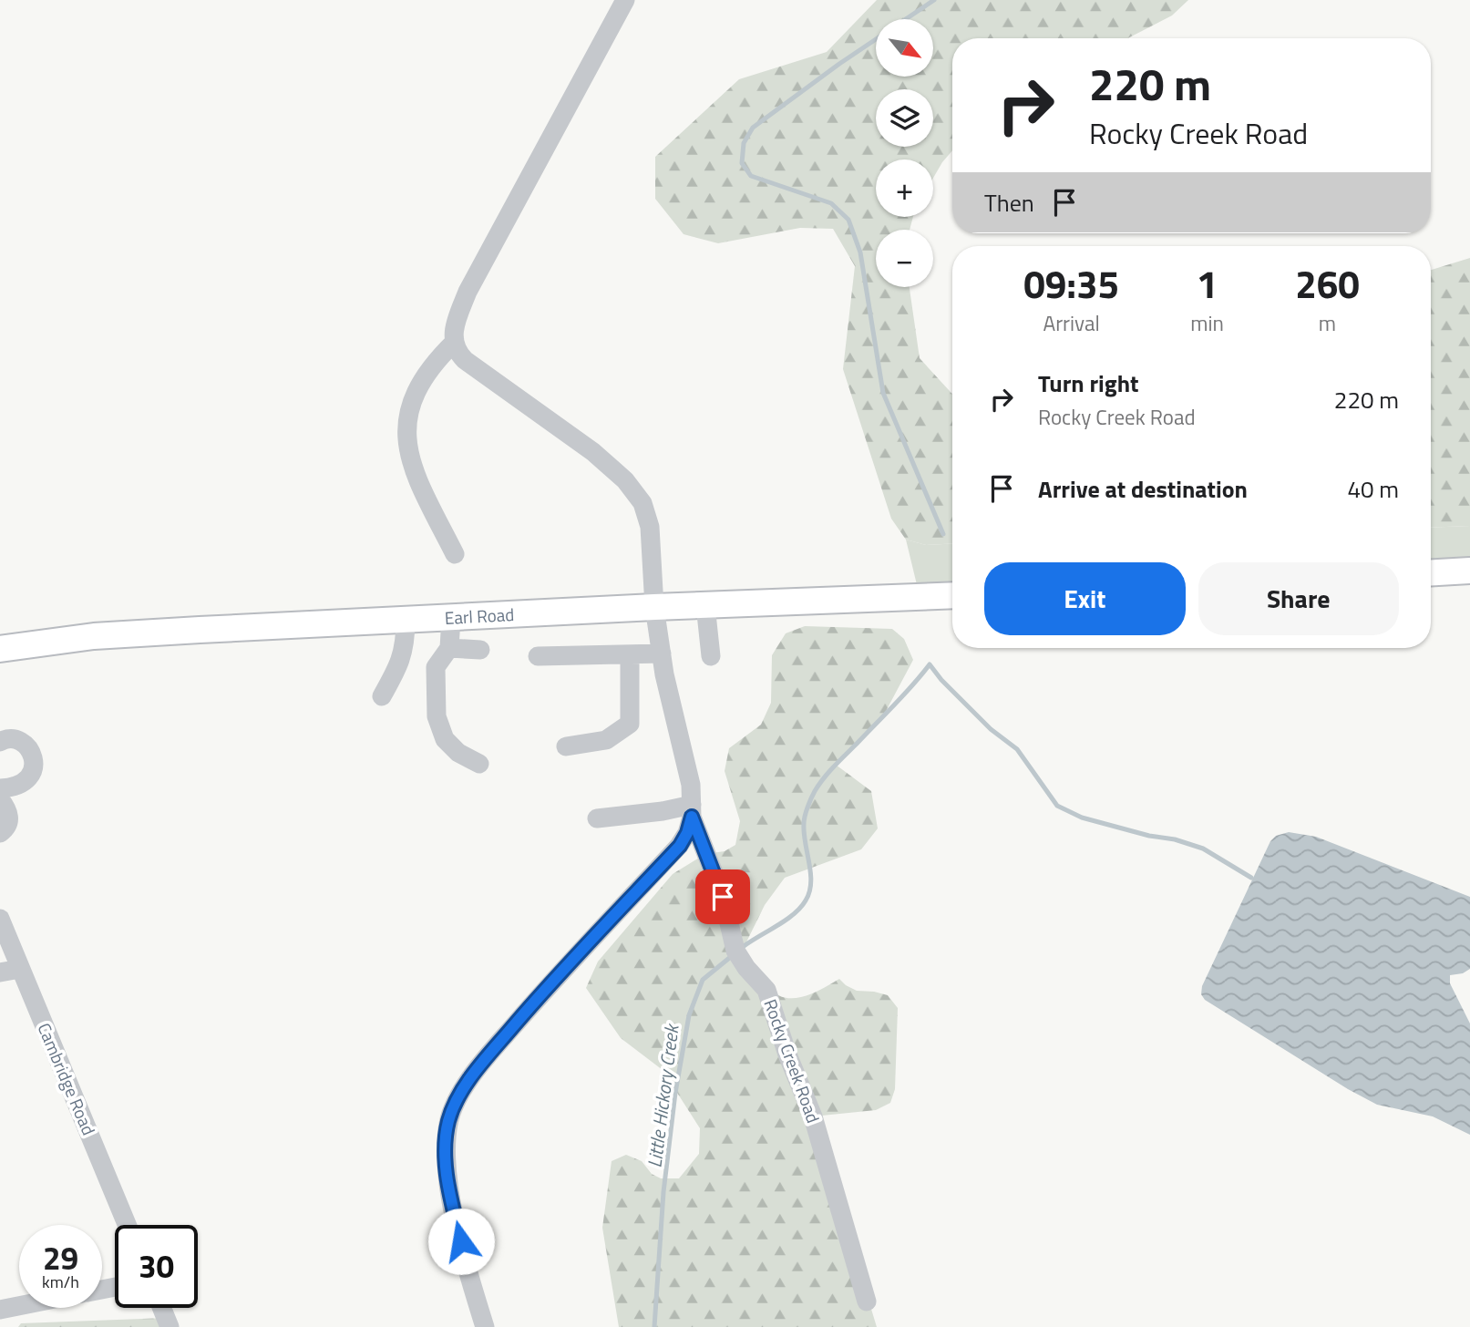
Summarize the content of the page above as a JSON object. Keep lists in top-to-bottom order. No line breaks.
{"streets":{"main road":["Earl Road"],"street":["Rocky Creek Road","Cambridge Road"]},"crossings":[["Earl Road","Rocky Creek Road"]],"water":["Little Hickory Creek"],"north":"bottom right","page":{"map_buttons":["+","−"],"turn":["220 m","Rocky Creek Road"],"then":"Then","eta":["09:35","Arrival","1","min","260","m"],"list":[{"name":"Turn right","note":"Rocky Creek Road","value":"220 m"},{"name":"Arrive at destination","value":"40 m"}],"buttons":["Exit","Share"],"speed":"29 km/h","limit":"30"}}
